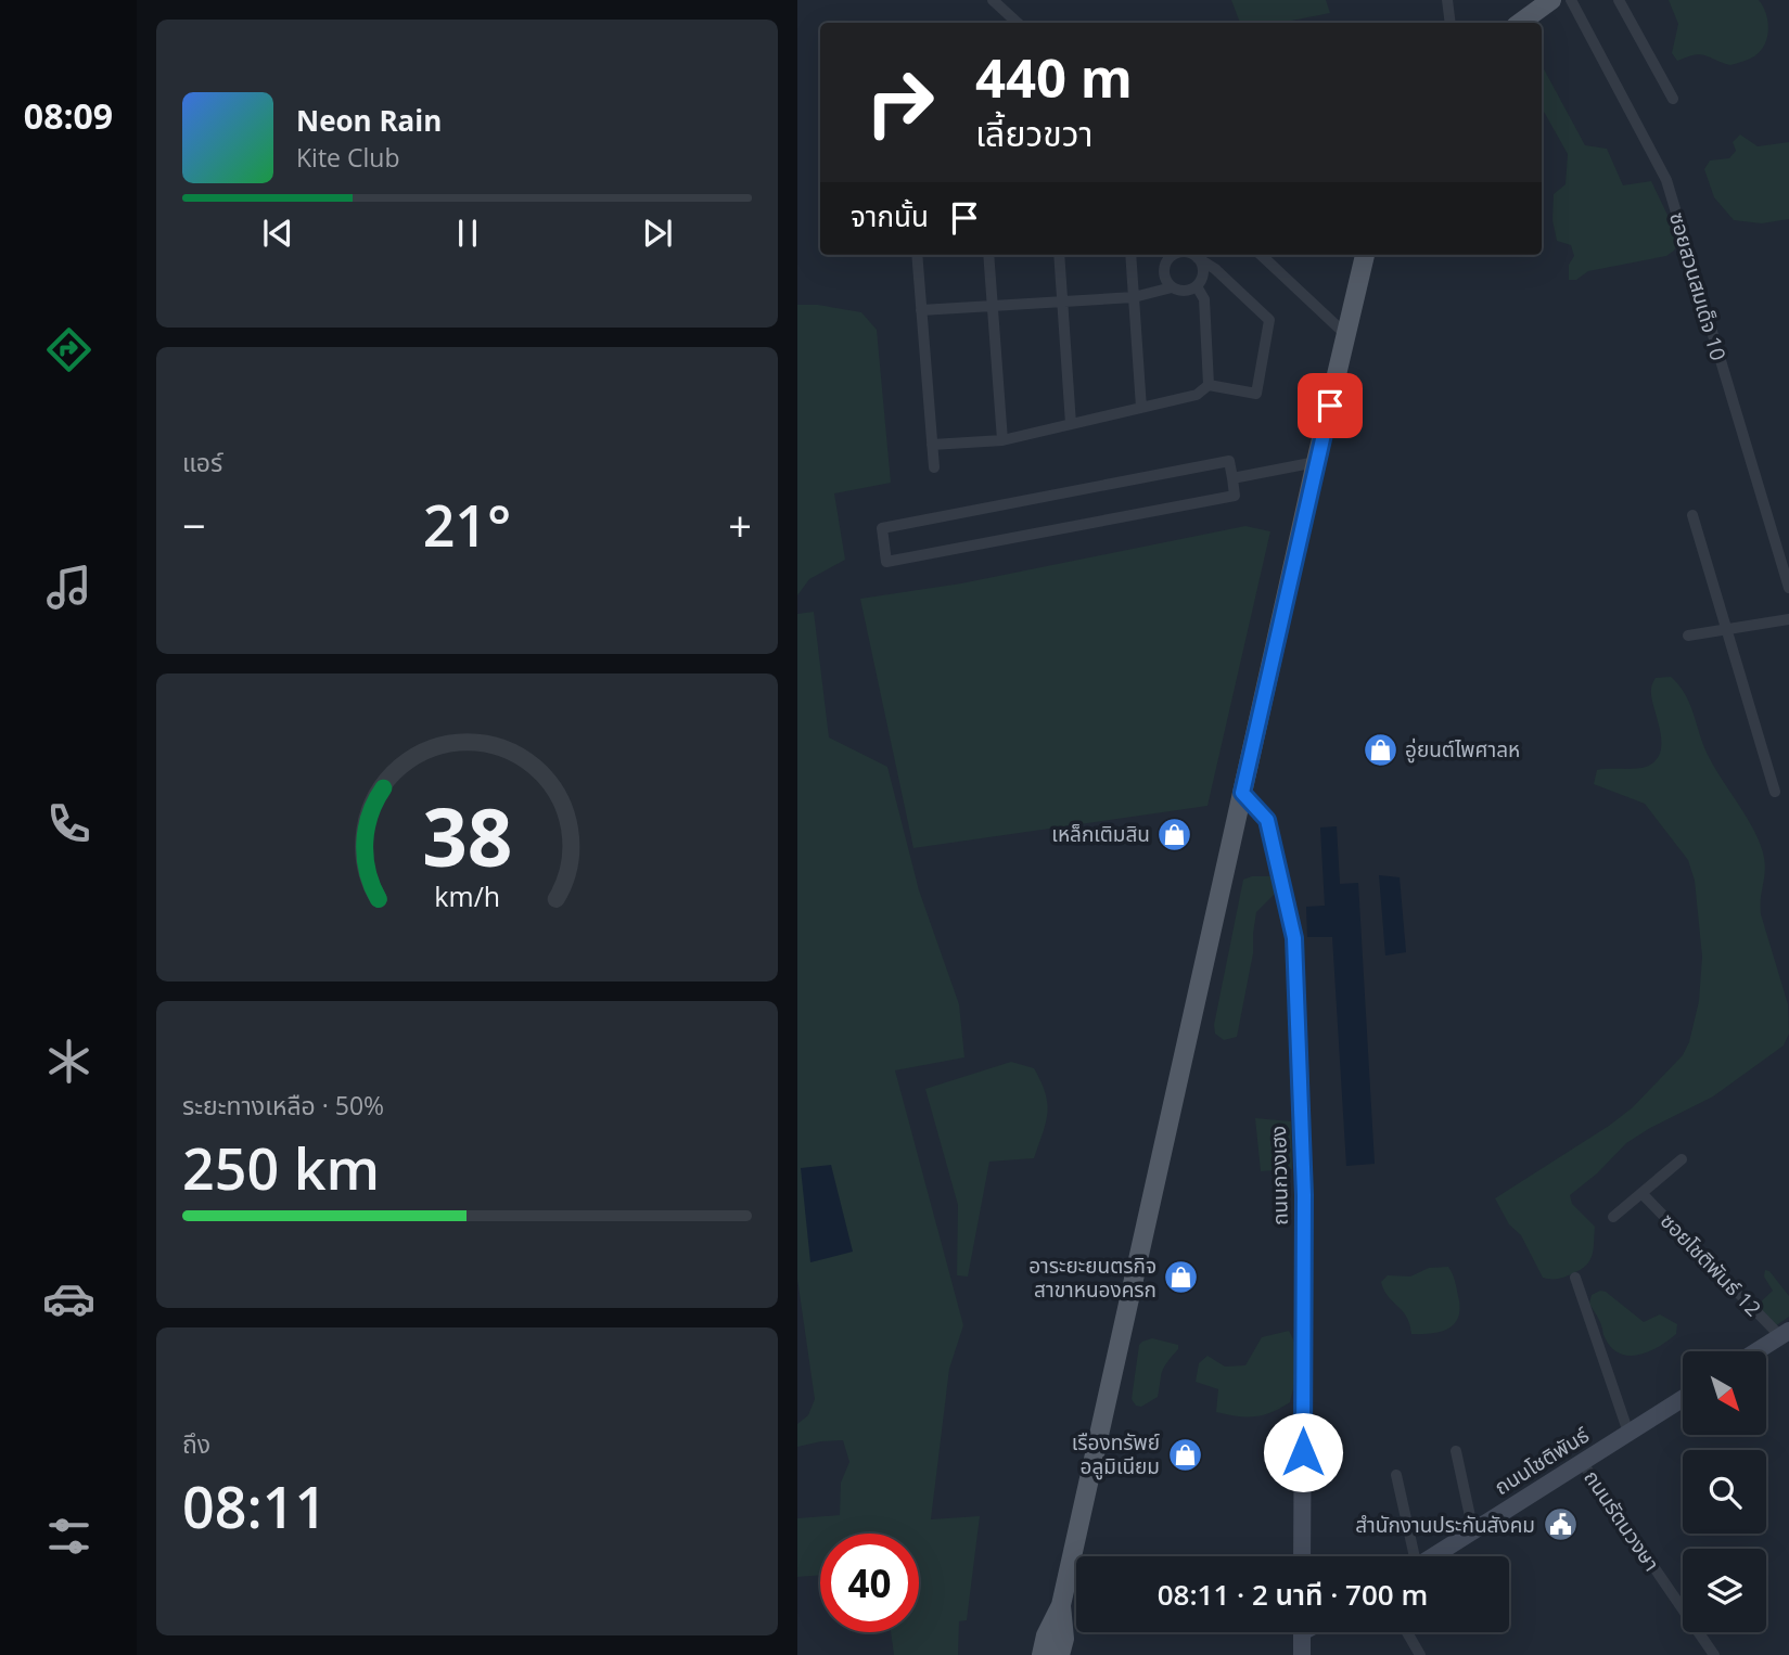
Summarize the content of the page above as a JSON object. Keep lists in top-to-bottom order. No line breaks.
{"streets":{"street":["ซอยสวนสมเด็จ 10","ถนนกวงเฮง","ซอยโชติพันธ์ 12","ถนนโชติพันธ์","ถนนรัตนวงษา"]},"crossings":[["ถนนโชติพันธ์","ถนนรัตนวงษา"]],"places":{"shop":["อู่ยนต์ไพศาลห","เหล็กเติมสิน","อาระยะยนตรกิจ สาขาหนองครก","เรืองทรัพย์ อลูมิเนียม"],"public building":["สำนักงานประกันสังคม"]},"north":"bottom right","page":{"tabs":"08:09","turn":["440 m","เลี้ยวขวา"],"song":["Neon Rain","Kite Club"],"then":"จากนั้น","tile":["แอร์",["ระยะทางเหลือ · 50%","250 km"],["ถึง","08:11"]],"heat":["−","21°","+"],"limit":"40","trip":"08:11 · 2 นาที · 700 m","gauge":["38","km/h"]}}
